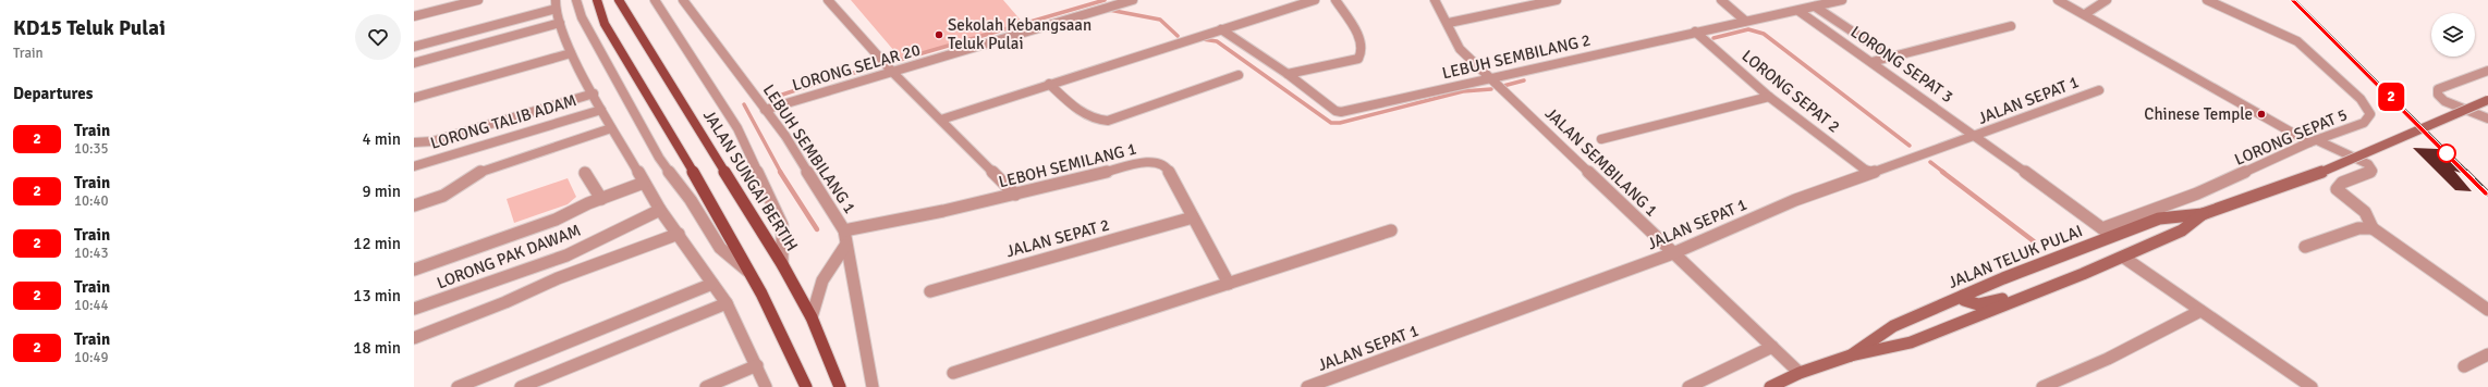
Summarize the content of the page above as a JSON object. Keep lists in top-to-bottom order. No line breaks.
{"streets":{"main road":["JALAN SUNGAI BERTIH","JALAN TELUK PULAI"],"street":["LEBUH SEMBILANG 2","LORONG SEPAT 3","LORONG SELAR 20","LORONG SEPAT 2","JALAN SEPAT 1","LORONG TALIB ADAM","LORONG SEPAT 5","LEBUH SEMBILANG 1","JALAN SEMBILANG 1","LEBOH SEMILANG 1","JALAN SEPAT 2","LORONG PAK DAWAM"]},"crossings":[["LEBUH SEMBILANG 2","LORONG SEPAT 3"],["LEBUH SEMBILANG 2","LORONG SEPAT 2"],["LEBUH SEMBILANG 2","JALAN SEMBILANG 1"],["LORONG SEPAT 3","JALAN SEPAT 1"],["LORONG SEPAT 3","LORONG SEPAT 5"],["LORONG SEPAT 3","JALAN TELUK PULAI"],["LORONG SELAR 20","LEBUH SEMBILANG 1"],["LORONG SEPAT 2","JALAN SEPAT 1"],["JALAN SEPAT 1","JALAN SEMBILANG 1"],["LEBUH SEMBILANG 1","LEBOH SEMILANG 1"],["JALAN SEMBILANG 1","JALAN TELUK PULAI"],["LEBOH SEMILANG 1","JALAN SEPAT 2"]],"places":["Sekolah Kebangsaan Teluk Pulai","Chinese Temple"],"page":{"heading":[["KD15 Teluk Pulai","Train"],"Departures"],"on_map":"2","list":[{"mark":"2","name":"Train","note":"10:35","value":"4 min"},{"mark":"2","name":"Train","note":"10:40","value":"9 min"},{"mark":"2","name":"Train","note":"10:43","value":"12 min"},{"mark":"2","name":"Train","note":"10:44","value":"13 min"},{"mark":"2","name":"Train","note":"10:49","value":"18 min"}]}}
